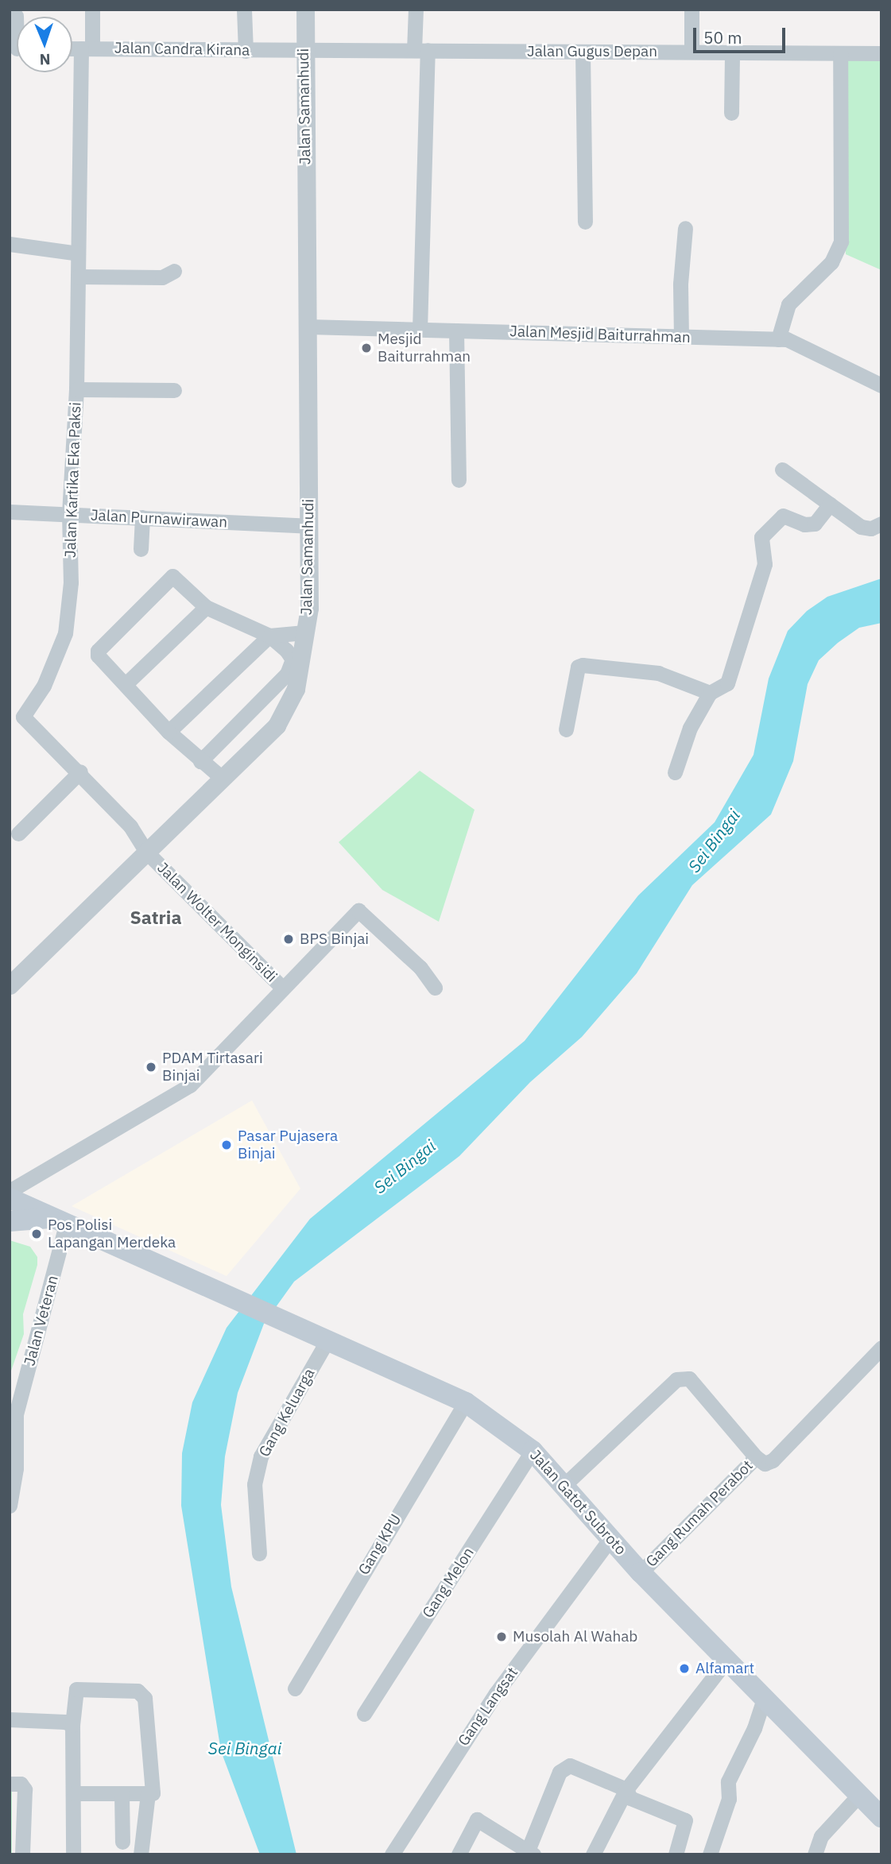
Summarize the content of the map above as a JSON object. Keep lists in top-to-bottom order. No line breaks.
{"streets":{"main road":["Jalan Gatot Subroto"],"street":["Jalan Candra Kirana","Jalan Gugus Depan","Jalan Samanhudi","Jalan Mesjid Baiturrahman","Jalan Kartika Eka Paksi","Jalan Purnawirawan","Jalan Wolter Monginsidi","Jalan Veteran","Gang Keluarga","Gang Rumah Perabot","Gang KPU","Gang Melon","Gang Langsat"]},"crossings":[["Jalan Candra Kirana","Jalan Gugus Depan"],["Jalan Candra Kirana","Jalan Samanhudi"],["Jalan Candra Kirana","Jalan Kartika Eka Paksi"],["Jalan Gugus Depan","Jalan Samanhudi"],["Jalan Samanhudi","Jalan Mesjid Baiturrahman"],["Jalan Samanhudi","Jalan Kartika Eka Paksi"],["Jalan Samanhudi","Jalan Purnawirawan"],["Jalan Samanhudi","Jalan Wolter Monginsidi"],["Jalan Kartika Eka Paksi","Jalan Purnawirawan"],["Jalan Kartika Eka Paksi","Jalan Wolter Monginsidi"],["Jalan Veteran","Jalan Gatot Subroto"],["Gang Keluarga","Jalan Gatot Subroto"],["Jalan Gatot Subroto","Gang Rumah Perabot"],["Jalan Gatot Subroto","Gang KPU"],["Jalan Gatot Subroto","Gang Melon"],["Jalan Gatot Subroto","Gang Langsat"]],"districts":["Satria"],"water":["Sei Bingai"],"places":["Mesjid Baiturrahman","BPS Binjai","PDAM Tirtasari Binjai","Pasar Pujasera Binjai","Pos Polisi Lapangan Merdeka","Musolah Al Wahab","Alfamart"],"scale_bar":"50 m","north":"bottom"}
